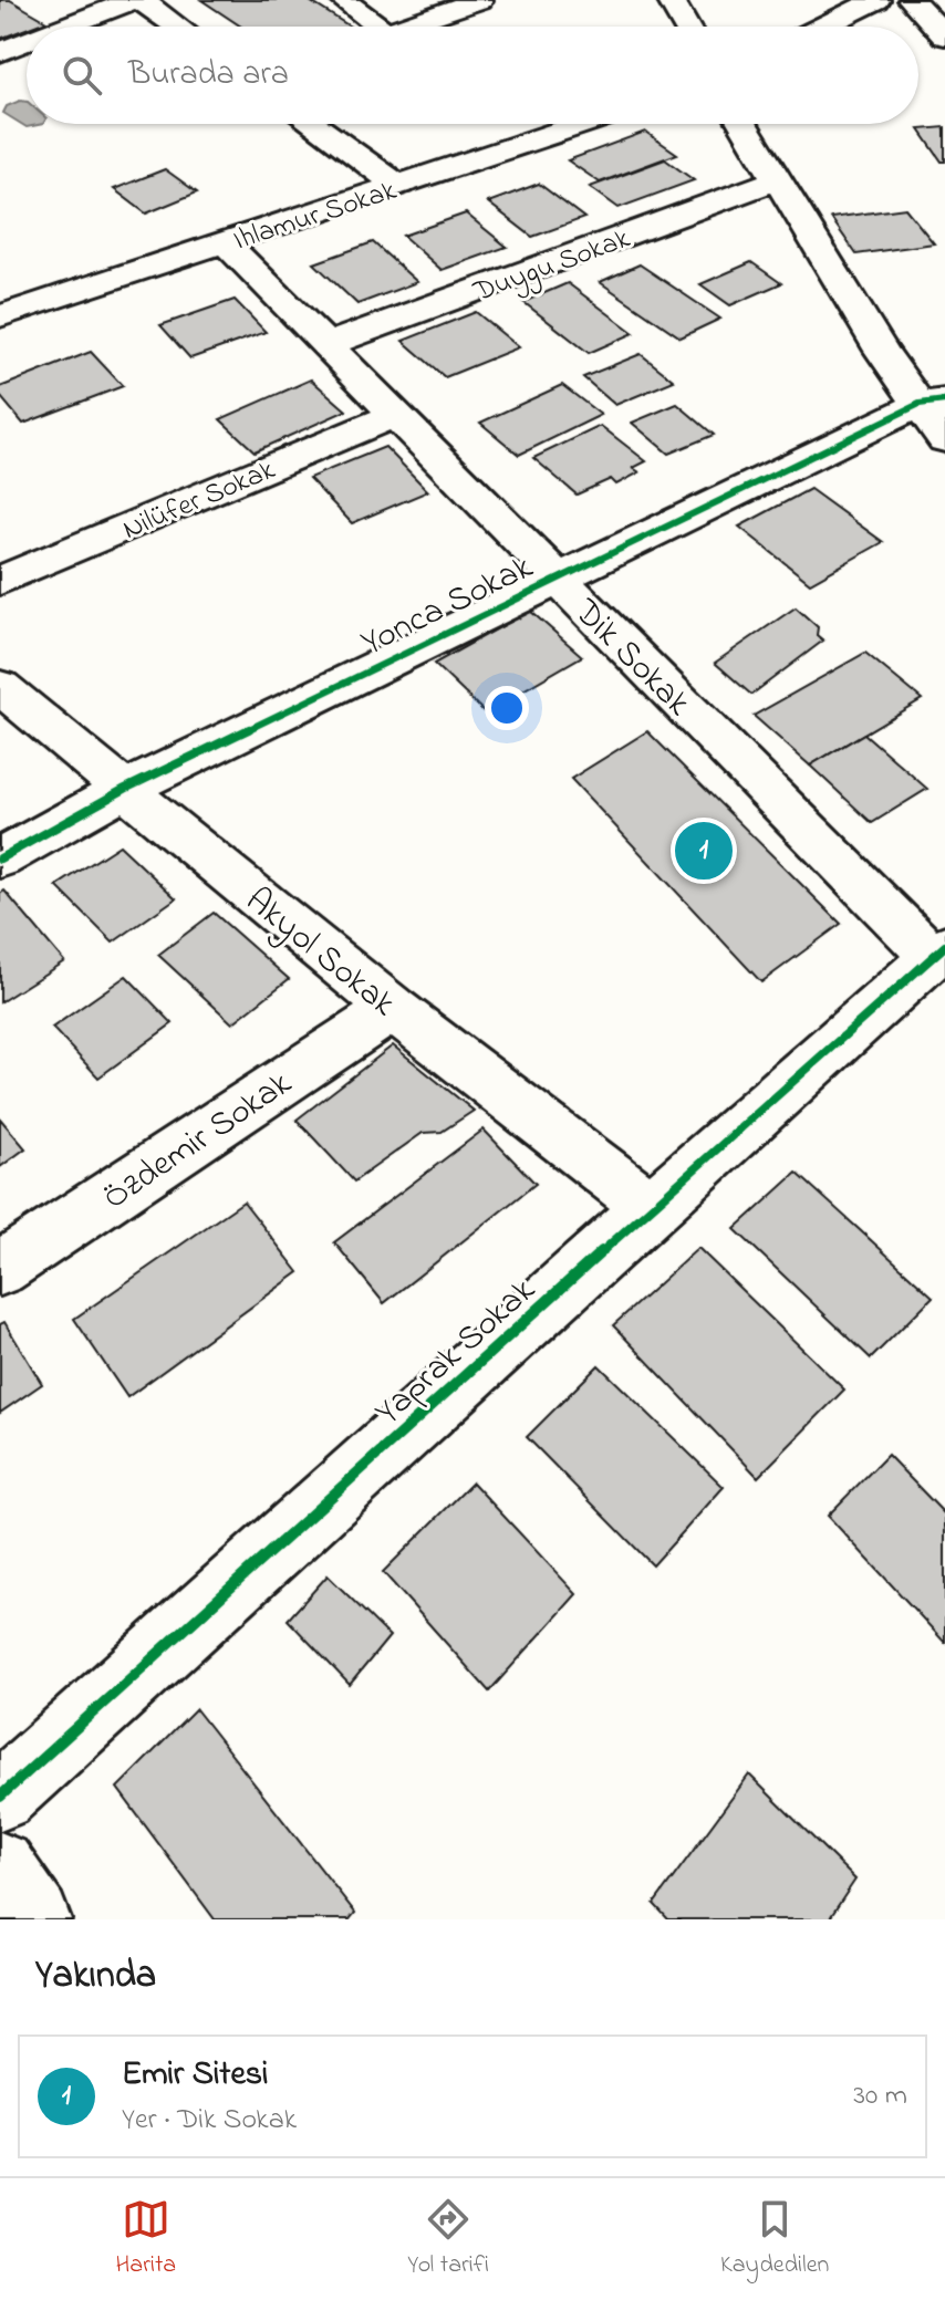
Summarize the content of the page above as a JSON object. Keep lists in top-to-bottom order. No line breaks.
{"streets":{"street":["Ihlamur Sokak","Duygu Sokak","Nilüfer Sokak","Yonca Sokak","Dik Sokak","Akyol Sokak","Özdemir Sokak","Yaprak Sokak"]},"crossings":[["Ihlamur Sokak","Dik Sokak"],["Duygu Sokak","Dik Sokak"],["Nilüfer Sokak","Dik Sokak"],["Yonca Sokak","Dik Sokak"],["Yonca Sokak","Akyol Sokak"],["Dik Sokak","Yaprak Sokak"],["Akyol Sokak","Özdemir Sokak"],["Akyol Sokak","Yaprak Sokak"]],"page":{"search":"Burada ara","pins":"1","heading":"Yakında","list":[{"mark":"1","name":"Emir Sitesi","note":"Yer · Dik Sokak","value":"30 m"}],"nav":["Harita","Yol tarifi","Kaydedilen"]}}
